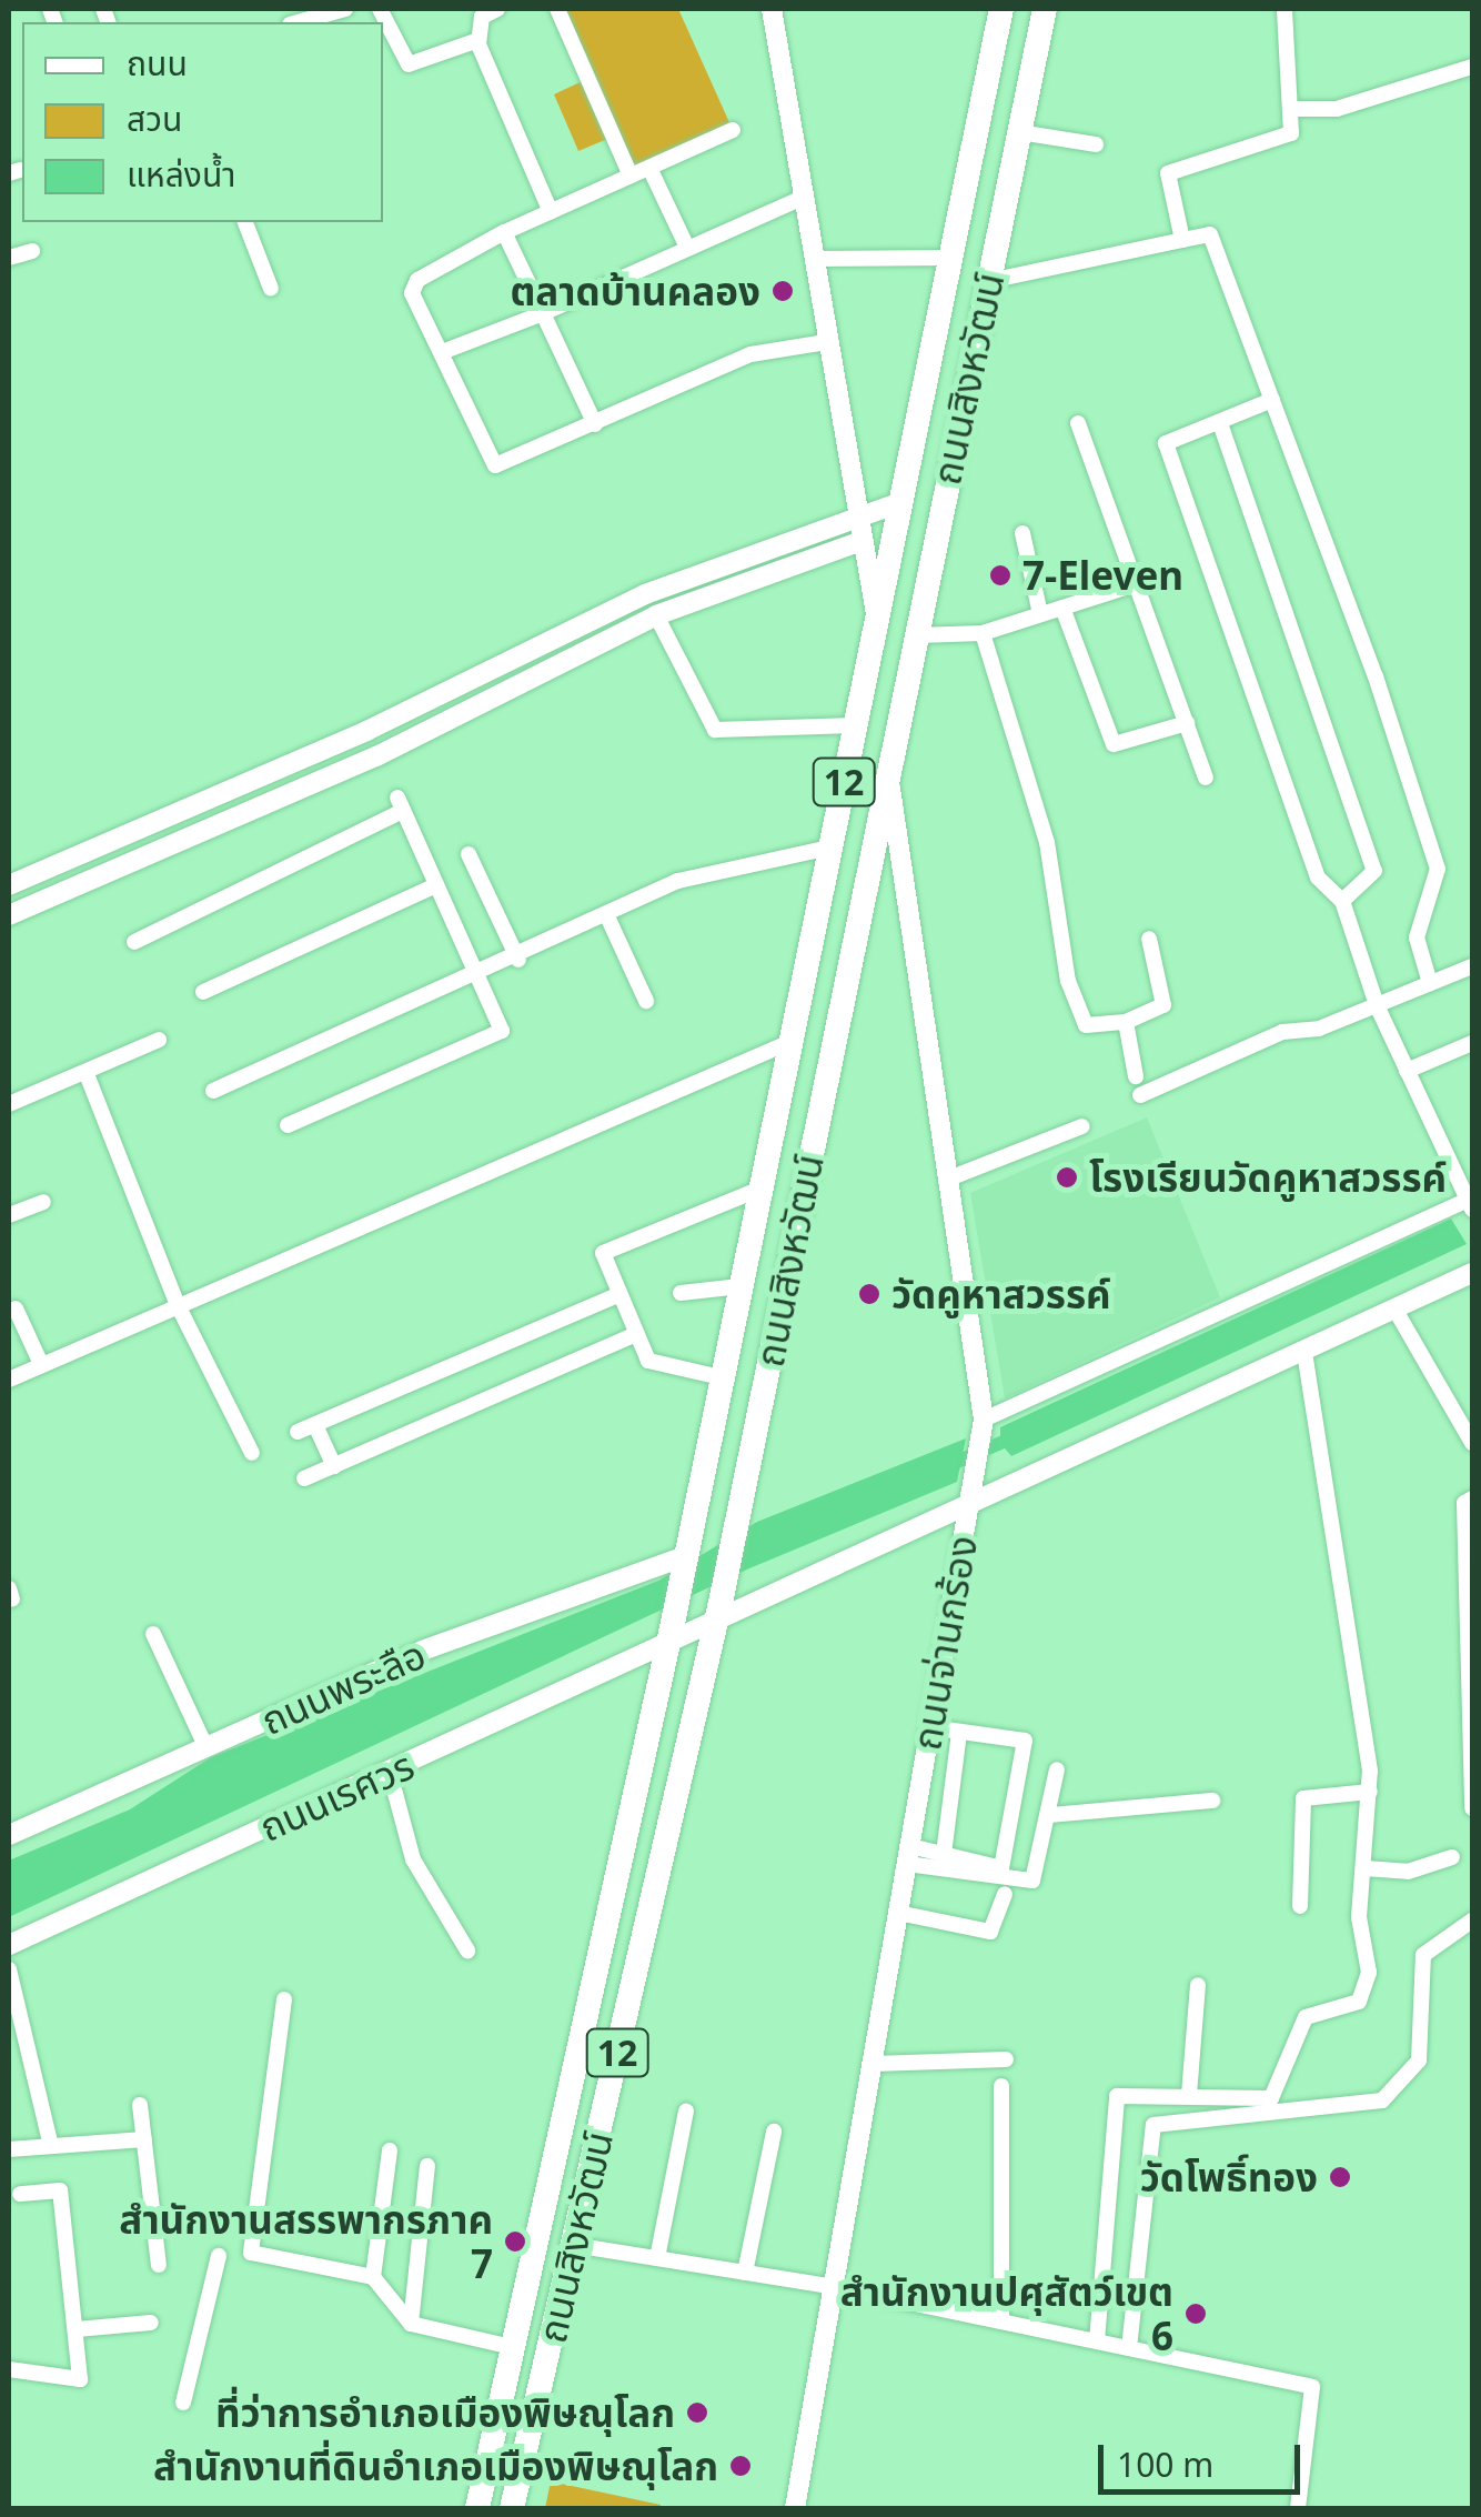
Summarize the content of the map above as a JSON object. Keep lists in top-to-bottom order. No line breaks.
{"streets":{"main road":["ถนนสิงหวัฒน์","12"],"street":["ถนนจ่านกร้อง","ถนนพระลือ","ถนนเรศวร"]},"crossings":[["ถนนสิงหวัฒน์","ถนนจ่านกร้อง"],["ถนนสิงหวัฒน์","ถนนพระลือ"],["ถนนสิงหวัฒน์","ถนนเรศวร"],["ถนนจ่านกร้อง","ถนนเรศวร"]],"places":["ตลาดบ้านคลอง","7-Eleven","โรงเรียนวัดคูหาสวรรค์","วัดคูหาสวรรค์","วัดโพธิ์ทอง","สำนักงานสรรพากรภาค 7","สำนักงานปศุสัตว์เขต 6","ที่ว่าการอำเภอเมืองพิษณุโลก","สำนักงานที่ดินอำเภอเมืองพิษณุโลก"],"legend":["ถนน","สวน","แหล่งน้ำ"],"scale_bar":"100 m"}
